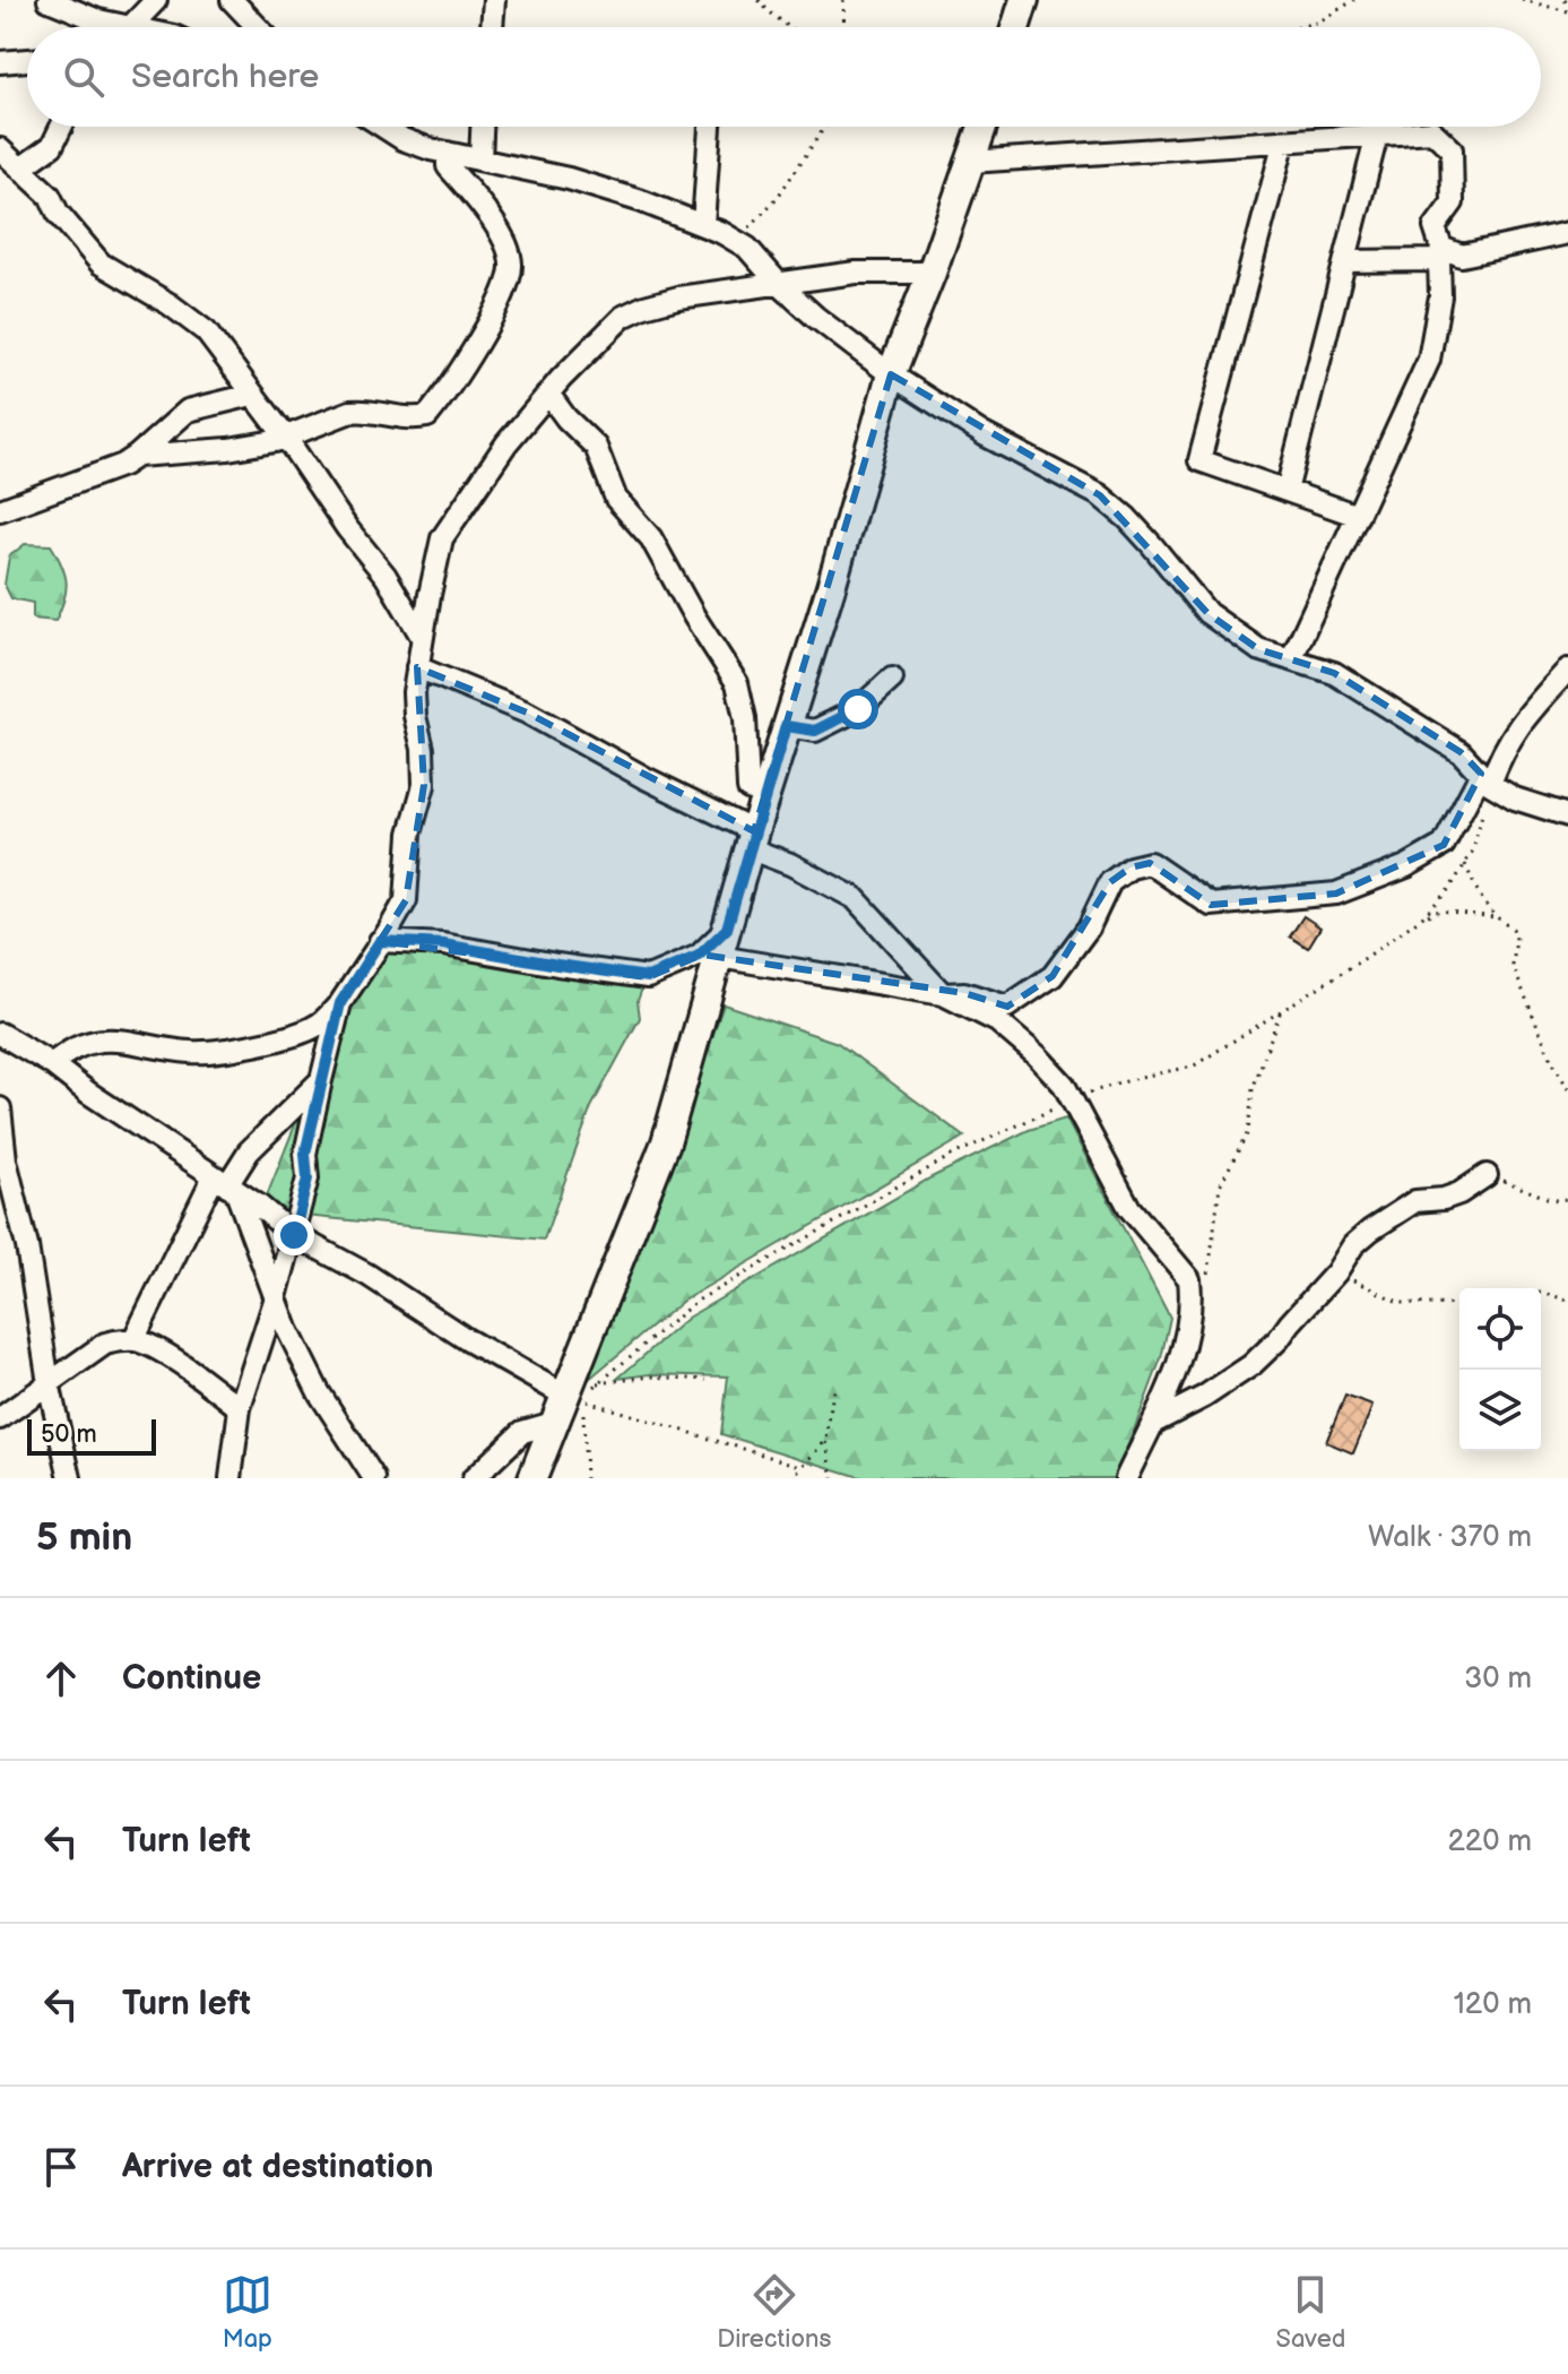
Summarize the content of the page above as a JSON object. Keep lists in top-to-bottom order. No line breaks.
{"scale_bar":"50 m","page":{"search":"Search here","scale":"50 m","heading":["5 min","Walk · 370 m"],"list":[["Continue","30 m"],["Turn left","220 m"],["Turn left","120 m"],"Arrive at destination"],"nav":["Map","Directions","Saved"]}}
